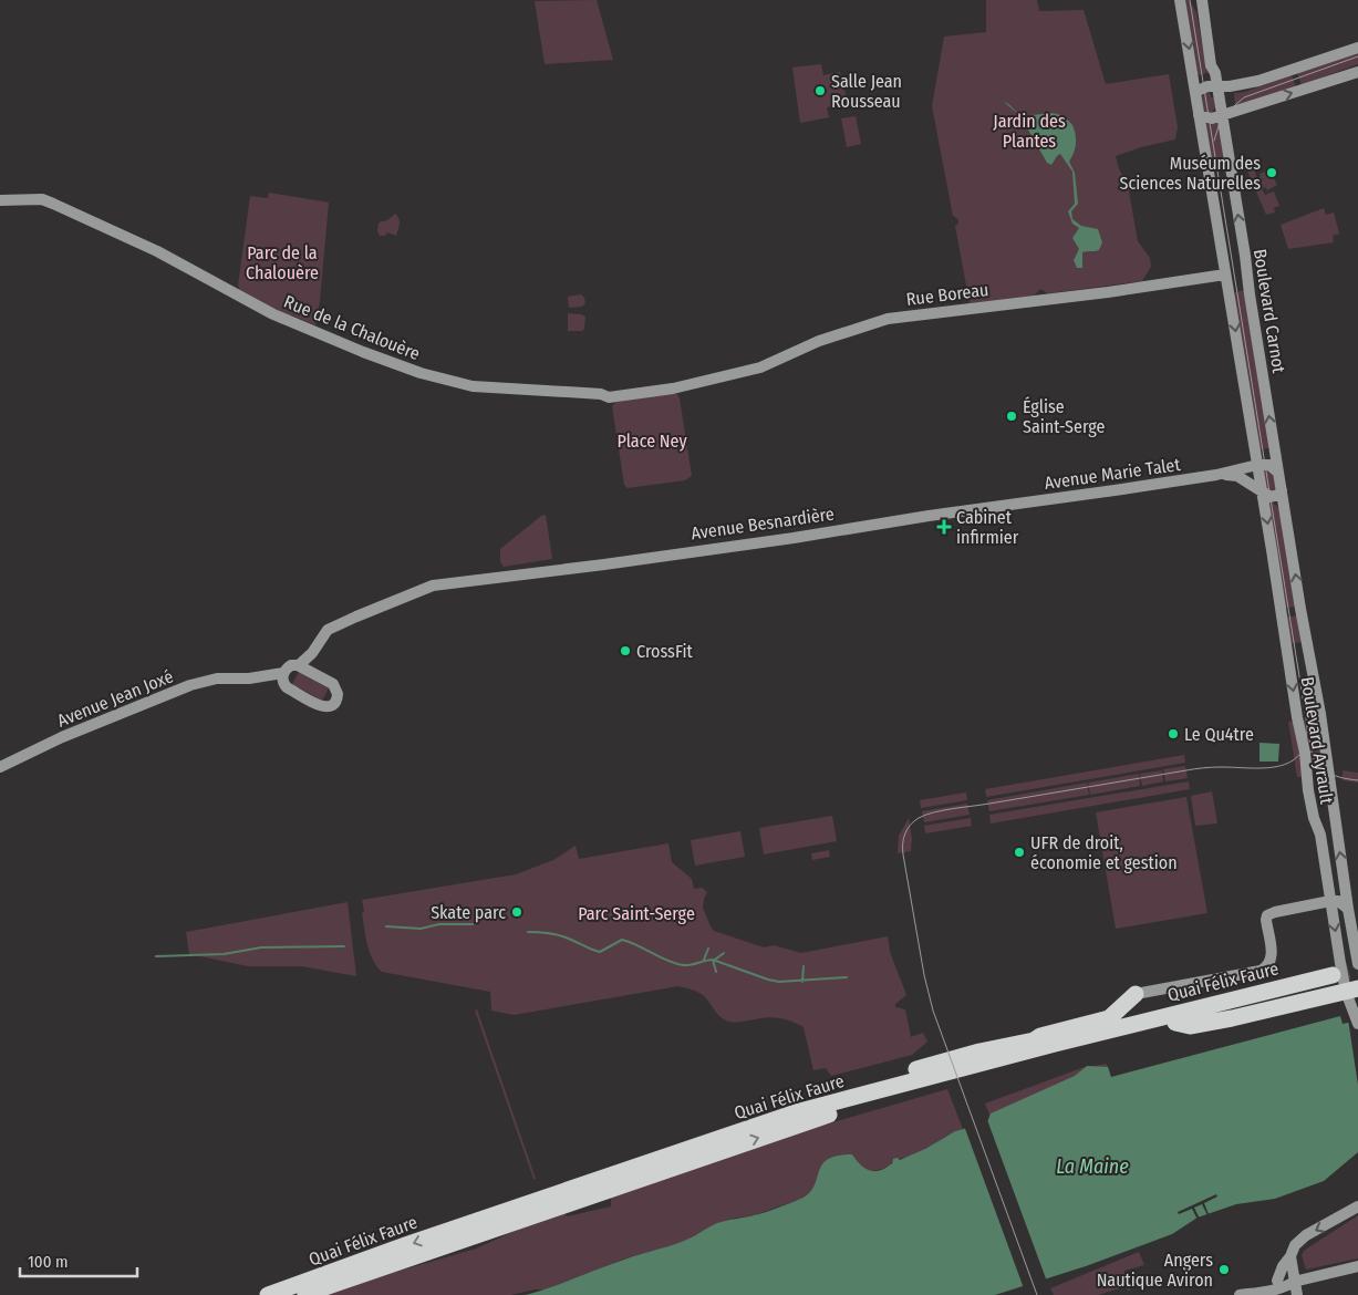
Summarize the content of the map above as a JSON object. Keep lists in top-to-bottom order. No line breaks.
{"streets":{"highway":["Quai Félix Faure"],"main road":["Rue Boreau","Boulevard Carnot","Rue de la Chalouère","Avenue Marie Talet","Avenue Besnardière","Avenue Jean Joxé","Boulevard Ayrault"]},"crossings":[["Rue Boreau","Boulevard Carnot"],["Rue Boreau","Rue de la Chalouère"],["Boulevard Carnot","Avenue Marie Talet"],["Boulevard Carnot","Boulevard Ayrault"],["Avenue Marie Talet","Avenue Besnardière"],["Avenue Marie Talet","Boulevard Ayrault"],["Boulevard Ayrault","Quai Félix Faure"]],"water":["La Maine"],"parks":["Jardin des Plantes","Parc de la Chalouère","Place Ney","Parc Saint-Serge"],"places":{"other":["Salle Jean Rousseau","Muséum des Sciences Naturelles","Église Saint-Serge","CrossFit","Le Qu4tre","UFR de droit, économie et gestion","Skate parc","Angers Nautique Aviron"],"health":["Cabinet infirmier"]},"scale_bar":"100 m"}
